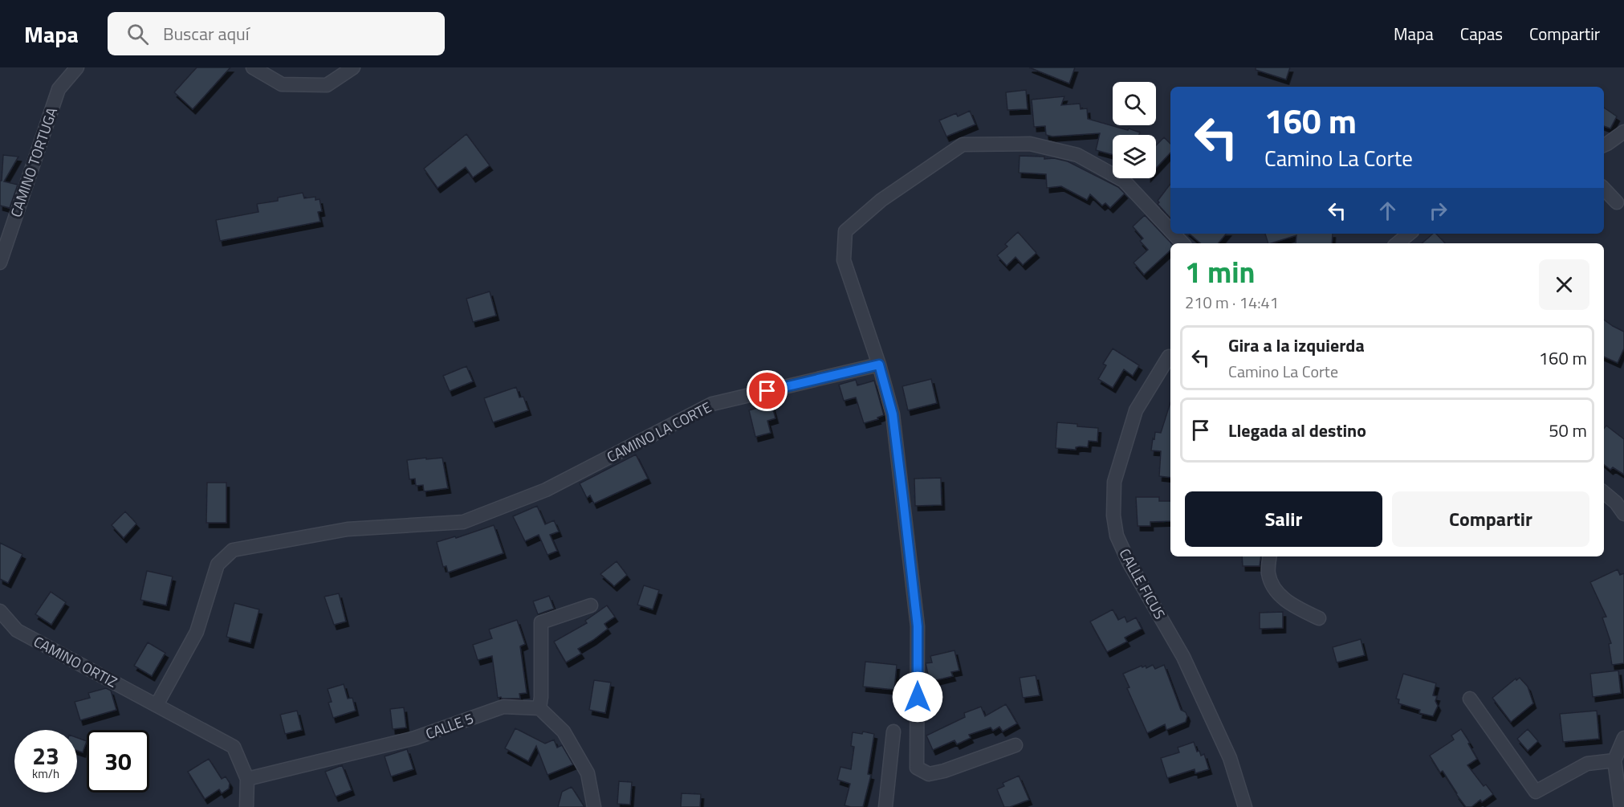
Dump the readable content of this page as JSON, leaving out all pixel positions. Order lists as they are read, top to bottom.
{
  "streets": {
    "street": [
      "CAMINO TORTUGA",
      "CAMINO LA CORTE",
      "CALLE FICUS",
      "CAMINO ORTIZ",
      "CALLE 5"
    ]
  },
  "crossings": [
    ["CAMINO LA CORTE", "CAMINO ORTIZ"]
  ],
  "page": {
    "header": "Mapa",
    "search": "Buscar aquí",
    "nav": ["Mapa", "Capas", "Compartir"],
    "turn": ["160 m", "Camino La Corte"],
    "heading": ["1 min", "210 m · 14:41"],
    "list": [
      {
        "name": "Gira a la izquierda",
        "note": "Camino La Corte",
        "value": "160 m"
      },
      {
        "name": "Llegada al destino",
        "value": "50 m"
      }
    ],
    "buttons": ["Salir", "Compartir"],
    "speed": "23 km/h",
    "limit": "30"
  }
}
